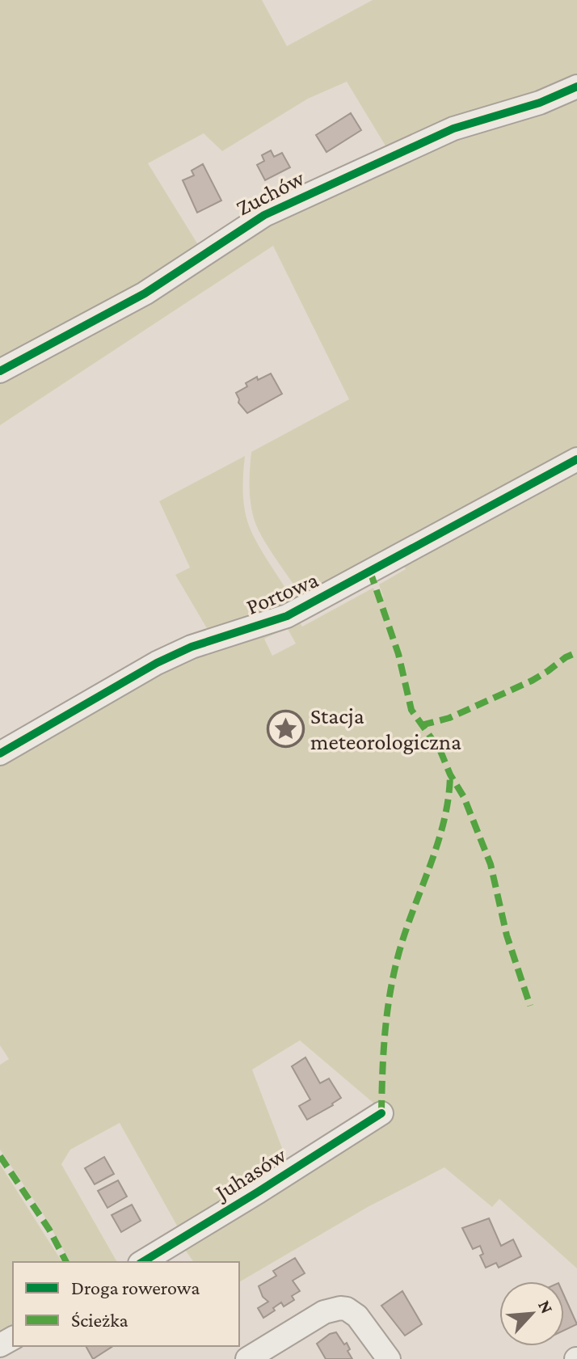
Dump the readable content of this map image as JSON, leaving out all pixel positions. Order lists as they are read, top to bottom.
{
  "streets": {
    "street": ["Zuchów", "Portowa", "Juhasów"]
  },
  "places": {
    "place": ["Stacja meteorologiczna"]
  },
  "legend": ["Droga rowerowa", "Ścieżka"],
  "north": "top right"
}
